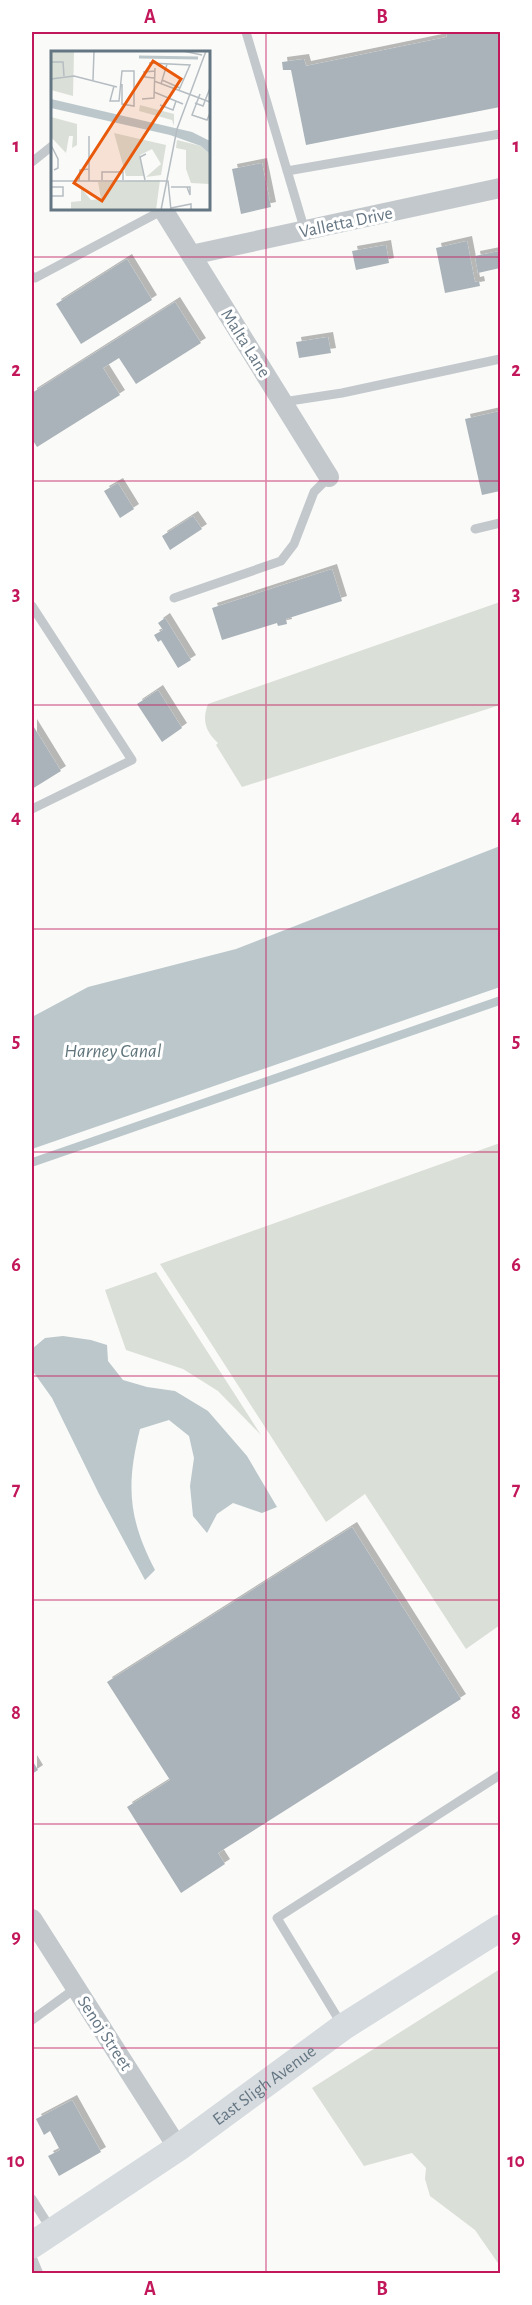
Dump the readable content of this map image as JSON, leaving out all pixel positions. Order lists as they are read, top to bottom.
{
  "streets": {
    "street": [
      "Valletta Drive",
      "Malta Lane",
      "Senoj Street",
      "East Sligh Avenue"
    ]
  },
  "crossings": [
    ["Valletta Drive", "Malta Lane"],
    ["Senoj Street", "East Sligh Avenue"]
  ],
  "water": ["Harney Canal"],
  "grid": {
    "columns": ["A", "B"],
    "rows": [
      "1",
      "2",
      "3",
      "4",
      "5",
      "6",
      "7",
      "8",
      "9",
      "10"
    ]
  }
}
